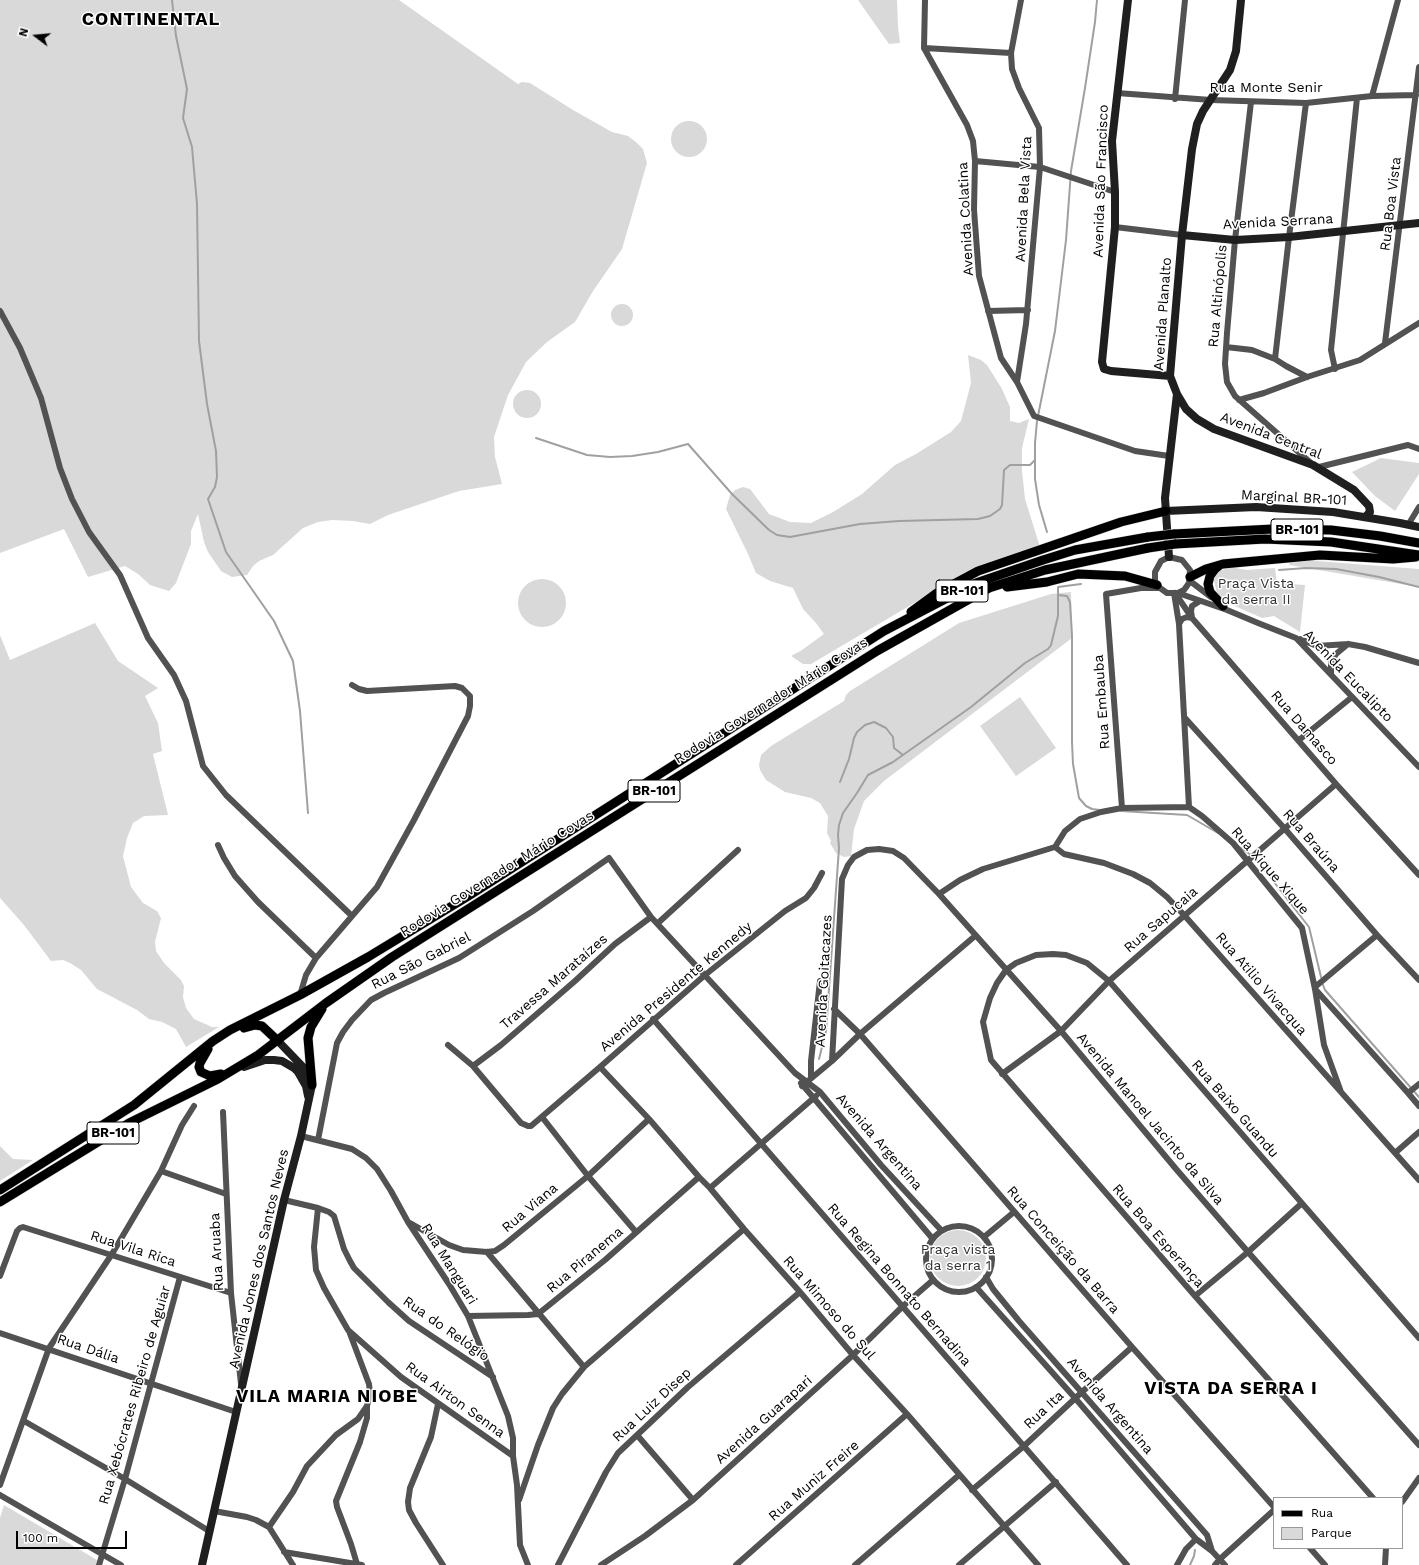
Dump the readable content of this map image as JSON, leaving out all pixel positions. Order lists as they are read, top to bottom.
{
  "streets": {
    "main road": ["BR-101", "Rodovia Governador Mário Covas"],
    "street": [
      "Rua Monte Senir",
      "Avenida São Francisco",
      "Avenida Bela Vista",
      "Rua Boa Vista",
      "Avenida Colatina",
      "Avenida Serrana",
      "Rua Altinópolis",
      "Avenida Planalto",
      "Avenida Central",
      "Marginal BR-101",
      "Avenida Eucalipto",
      "Rua Embauba",
      "Rua Damasco",
      "Rua Braúna",
      "Rua Xique Xique",
      "Rua Sapucaia",
      "Rua São Gabriel",
      "Avenida Goitacazes",
      "Travessa Marataízes",
      "Rua Atilio Vivacqua",
      "Avenida Presidente Kennedy",
      "Rua Baixo Guandu",
      "Avenida Manoel Jacinto da Silva",
      "Avenida Argentina",
      "Rua Viana",
      "Rua Boa Esperança",
      "Rua Vila Rica",
      "Rua Conceição da Barra",
      "Rua Aruaba",
      "Avenida Jones dos Santos Neves",
      "Rua Piranema",
      "Rua Manguari",
      "Rua Regina Bonnato Bernadina",
      "Rua Mimoso do Sul",
      "Rua do Relógio",
      "Rua Dália",
      "Rua Xebócrates Ribeiro de Aguiar",
      "Rua Airton Senna",
      "Rua Luiz Disep",
      "Rua Ita",
      "Avenida Guarapari",
      "Rua Muniz Freire"
    ]
  },
  "crossings": [
    ["Rua Monte Senir", "Avenida São Francisco"],
    ["Rua Monte Senir", "Rua Boa Vista"],
    ["Rua Monte Senir", "Rua Altinópolis"],
    ["Rua Monte Senir", "Avenida Planalto"],
    ["Avenida São Francisco", "Avenida Serrana"],
    ["Avenida São Francisco", "Avenida Planalto"],
    ["Avenida Bela Vista", "Avenida Colatina"],
    ["Rua Boa Vista", "Avenida Serrana"],
    ["Avenida Colatina", "Avenida Planalto"],
    ["Avenida Serrana", "Rua Altinópolis"],
    ["Avenida Serrana", "Avenida Planalto"],
    ["Rua Altinópolis", "Avenida Central"],
    ["Avenida Planalto", "Avenida Central"],
    ["Avenida Planalto", "Marginal BR-101"],
    ["Avenida Planalto", "Avenida Eucalipto"],
    ["Avenida Planalto", "Rua Embauba"],
    ["Avenida Planalto", "Rua Damasco"],
    ["Avenida Central", "Marginal BR-101"],
    ["Avenida Eucalipto", "Rua Embauba"],
    ["Avenida Eucalipto", "Rua Damasco"],
    ["Rodovia Governador Mário Covas", "Avenida Jones dos Santos Neves"],
    ["Rua Embauba", "Rua Damasco"],
    ["Rua Damasco", "Rua Sapucaia"],
    ["Rua Braúna", "Rua Sapucaia"],
    ["Rua Xique Xique", "Rua Sapucaia"],
    ["Rua Xique Xique", "Rua Atilio Vivacqua"],
    ["Rua Sapucaia", "Rua Atilio Vivacqua"],
    ["Rua Sapucaia", "Rua Baixo Guandu"],
    ["Rua Sapucaia", "Avenida Manoel Jacinto da Silva"],
    ["Rua Sapucaia", "Rua Boa Esperança"],
    ["Rua São Gabriel", "Avenida Argentina"],
    ["Rua São Gabriel", "Rua Manguari"],
    ["Avenida Goitacazes", "Avenida Manoel Jacinto da Silva"],
    ["Avenida Goitacazes", "Avenida Argentina"],
    ["Avenida Goitacazes", "Rua Conceição da Barra"],
    ["Travessa Marataízes", "Avenida Presidente Kennedy"],
    ["Travessa Marataízes", "Avenida Argentina"],
    ["Avenida Presidente Kennedy", "Avenida Argentina"],
    ["Avenida Presidente Kennedy", "Rua Regina Bonnato Bernadina"],
    ["Avenida Presidente Kennedy", "Rua Mimoso do Sul"],
    ["Rua Baixo Guandu", "Avenida Manoel Jacinto da Silva"],
    ["Rua Baixo Guandu", "Rua Boa Esperança"],
    ["Avenida Manoel Jacinto da Silva", "Rua Boa Esperança"],
    ["Avenida Argentina", "Rua Ita"],
    ["Avenida Argentina", "Avenida Guarapari"],
    ["Rua Viana", "Rua Manguari"],
    ["Rua Viana", "Rua Mimoso do Sul"],
    ["Rua Vila Rica", "Rua Aruaba"],
    ["Rua Vila Rica", "Rua Xebócrates Ribeiro de Aguiar"],
    ["Rua Conceição da Barra", "Rua Ita"],
    ["Rua Aruaba", "Avenida Jones dos Santos Neves"],
    ["Avenida Jones dos Santos Neves", "Rua Manguari"],
    ["Avenida Jones dos Santos Neves", "Rua do Relógio"],
    ["Avenida Jones dos Santos Neves", "Rua Dália"],
    ["Rua Piranema", "Rua Mimoso do Sul"],
    ["Rua Manguari", "Rua do Relógio"],
    ["Rua Manguari", "Rua Airton Senna"],
    ["Rua Regina Bonnato Bernadina", "Rua Ita"],
    ["Rua Regina Bonnato Bernadina", "Avenida Guarapari"],
    ["Rua Mimoso do Sul", "Rua Luiz Disep"],
    ["Rua Mimoso do Sul", "Rua Ita"],
    ["Rua Mimoso do Sul", "Avenida Guarapari"],
    ["Rua Mimoso do Sul", "Rua Muniz Freire"],
    ["Rua do Relógio", "Rua Airton Senna"],
    ["Rua Dália", "Rua Xebócrates Ribeiro de Aguiar"]
  ],
  "districts": ["CONTINENTAL", "VISTA DA SERRA I", "VILA MARIA NIOBE"],
  "parks": ["Praça Vista da serra II", "Praça vista da serra 1"],
  "legend": ["Rua", "Parque"],
  "scale_bar": "100 m",
  "north": "left"
}
